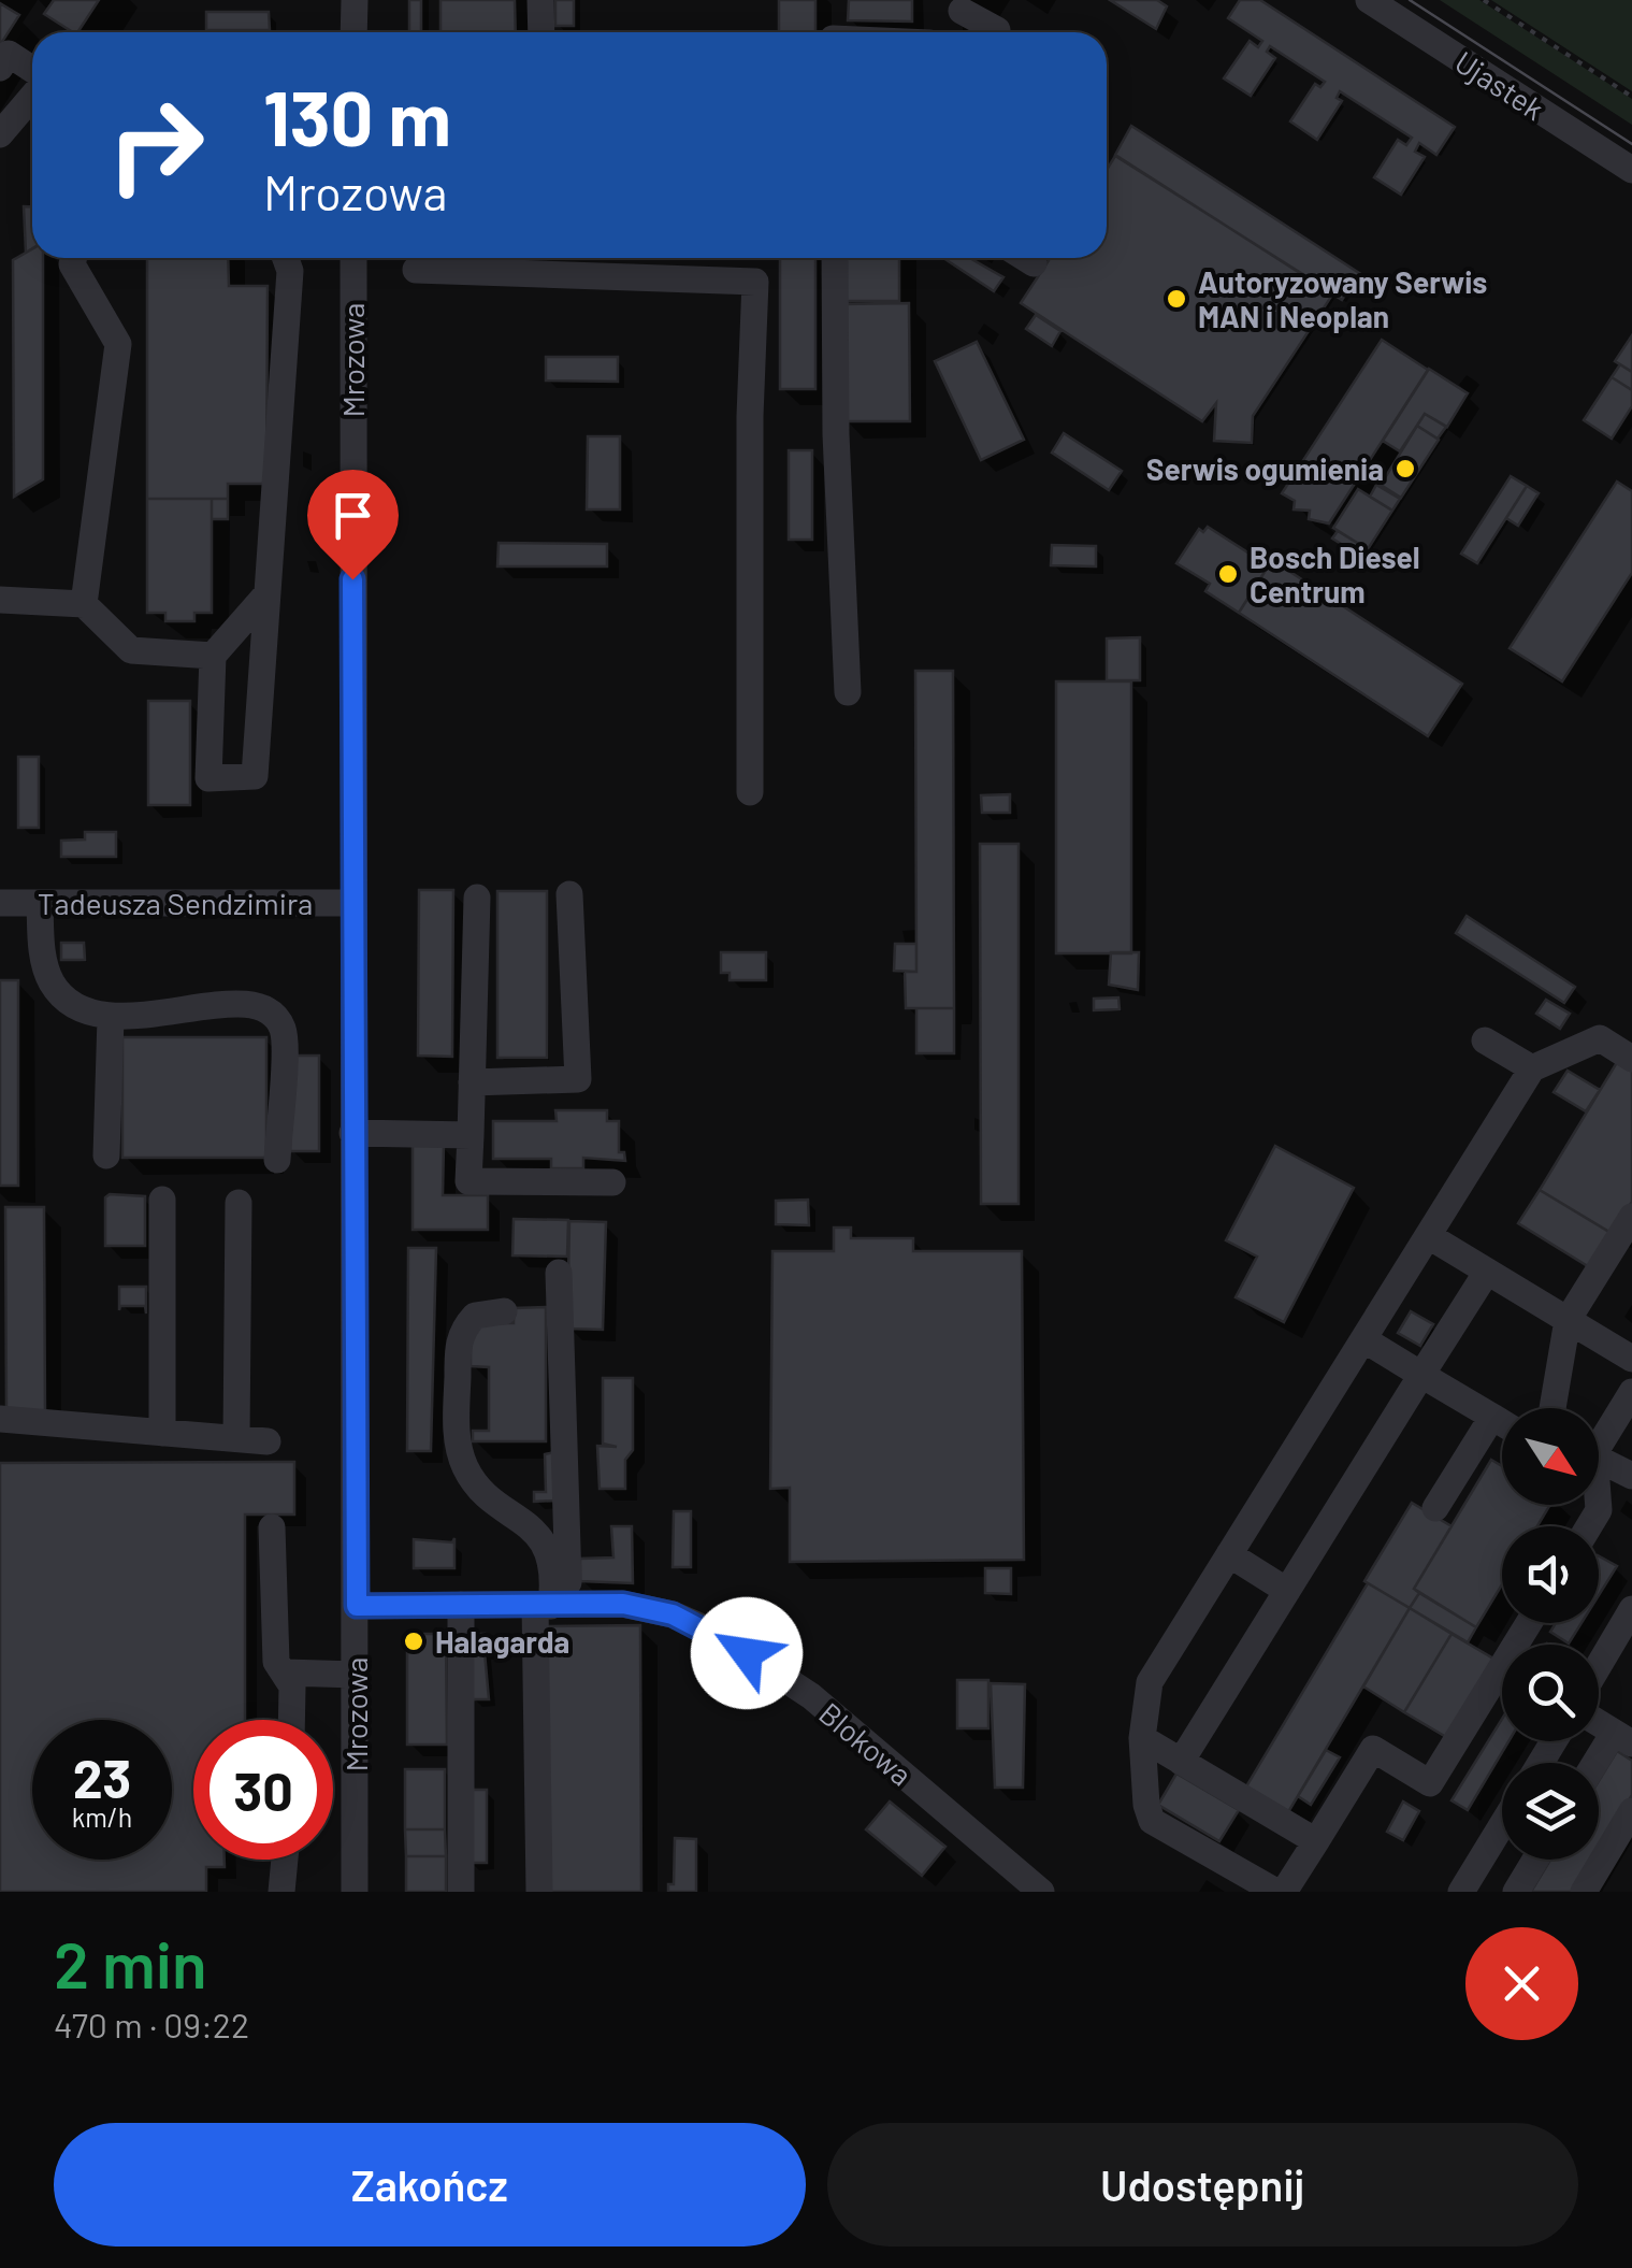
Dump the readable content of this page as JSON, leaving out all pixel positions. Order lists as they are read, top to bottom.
{
  "streets": {
    "street": [
      "Ujastek",
      "Mrozowa",
      "Tadeusza Sendzimira",
      "Blokowa"
    ]
  },
  "crossings": [
    ["Mrozowa", "Tadeusza Sendzimira"],
    ["Mrozowa", "Blokowa"]
  ],
  "places": [
    "Autoryzowany Serwis MAN i Neoplan",
    "Serwis ogumienia",
    "Bosch Diesel Centrum",
    "Halagarda"
  ],
  "north": "bottom right",
  "page": {
    "turn": ["130 m", "Mrozowa"],
    "speed": "23 km/h",
    "limit": "30",
    "heading": ["2 min", "470 m · 09:22"],
    "buttons": ["Zakończ", "Udostępnij"]
  }
}
